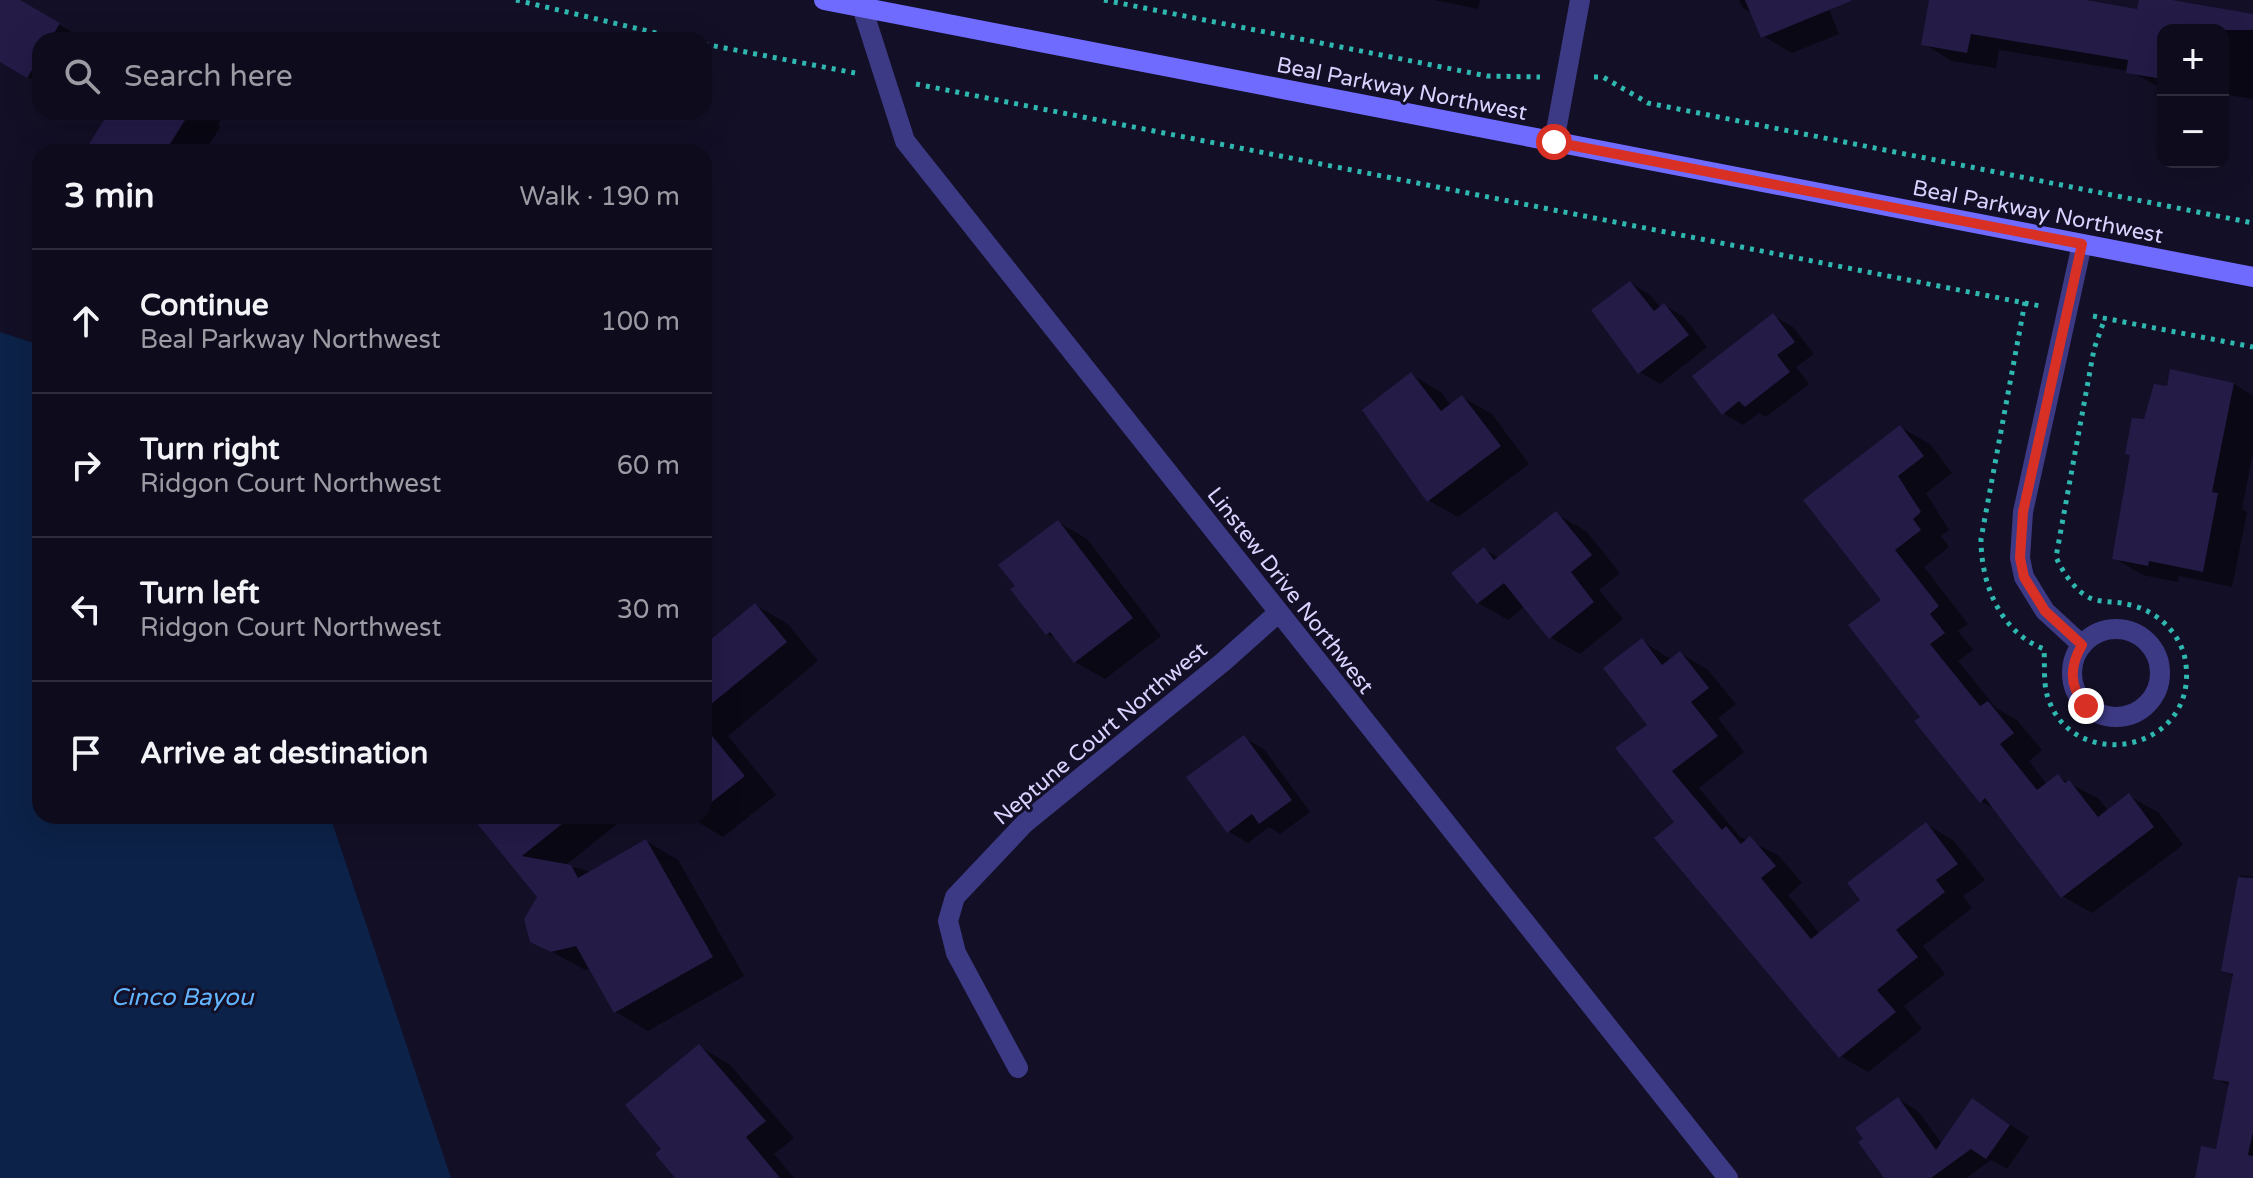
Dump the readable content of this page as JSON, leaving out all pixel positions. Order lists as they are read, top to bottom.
{
  "streets": {
    "main road": ["Beal Parkway Northwest"],
    "street": ["Linstew Drive Northwest", "Neptune Court Northwest"]
  },
  "crossings": [
    ["Beal Parkway Northwest", "Linstew Drive Northwest"],
    ["Linstew Drive Northwest", "Neptune Court Northwest"]
  ],
  "water": ["Cinco Bayou"],
  "page": {
    "map_buttons": ["+", "−"],
    "search": "Search here",
    "heading": ["3 min", "Walk · 190 m"],
    "list": [
      ["Continue", "Beal Parkway Northwest", "100 m"],
      ["Turn right", "Ridgon Court Northwest", "60 m"],
      ["Turn left", "Ridgon Court Northwest", "30 m"],
      "Arrive at destination"
    ]
  }
}
